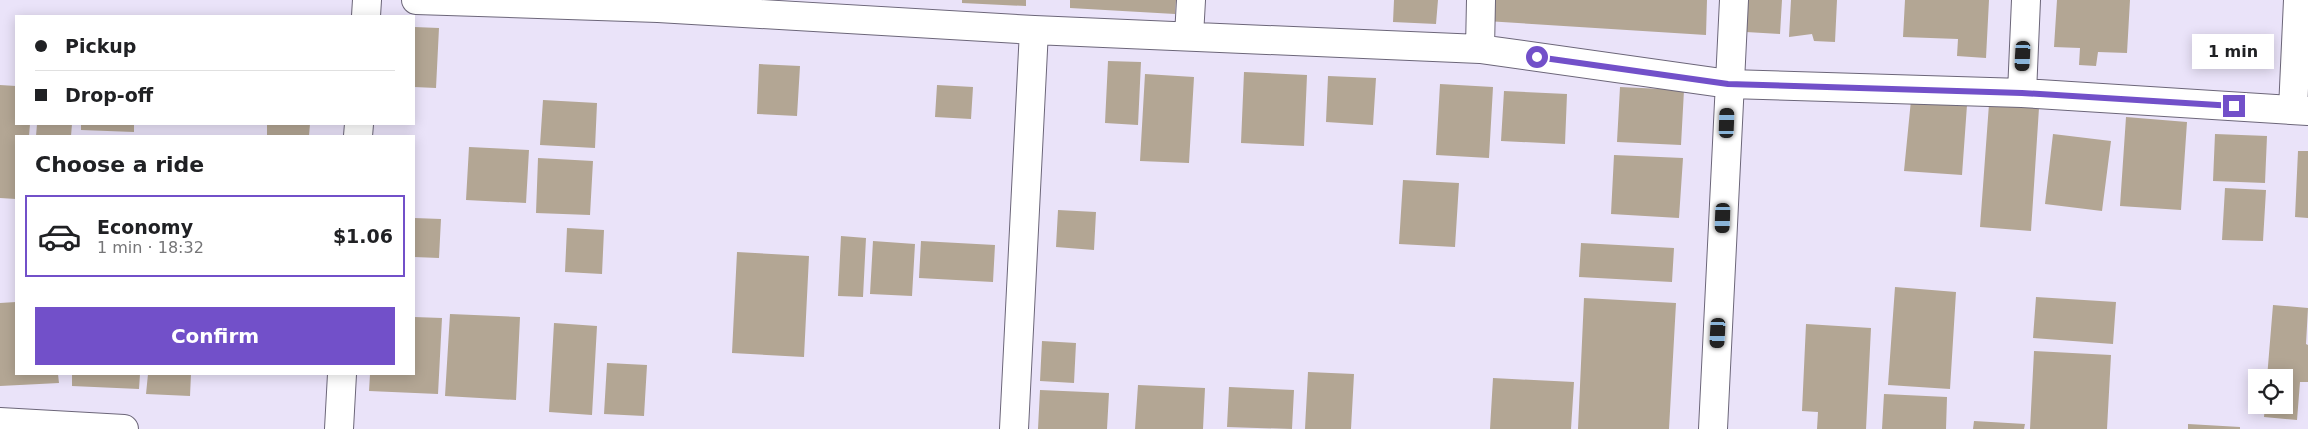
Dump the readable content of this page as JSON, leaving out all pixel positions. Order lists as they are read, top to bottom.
{
  "page": {
    "banner": ["Pickup", "Drop-off"],
    "bubble": "1 min",
    "heading": "Choose a ride",
    "list": [
      {
        "name": "Economy",
        "note": "1 min · 18:32",
        "value": "$1.06"
      }
    ],
    "buttons": "Confirm"
  }
}
